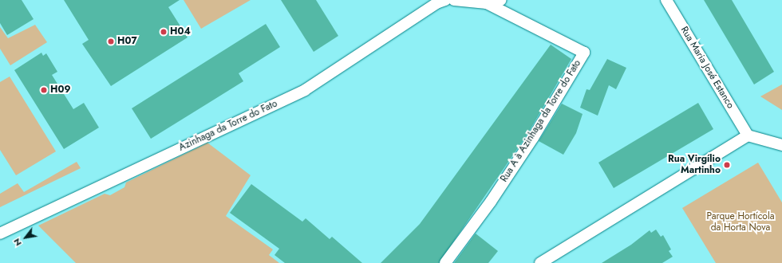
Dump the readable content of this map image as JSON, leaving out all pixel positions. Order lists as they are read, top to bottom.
{
  "streets": {
    "street": ["Rua Maria José Estanco", "Rua A à Azinhaga da Torre do Fato", "Azinhaga da Torre do Fato"]
  },
  "parks": ["Parque Hortícola da Horta Nova"],
  "places": [
    "H04",
    "H07",
    "H09",
    "Rua Virgílio Martinho"
  ],
  "north": "bottom left"
}
